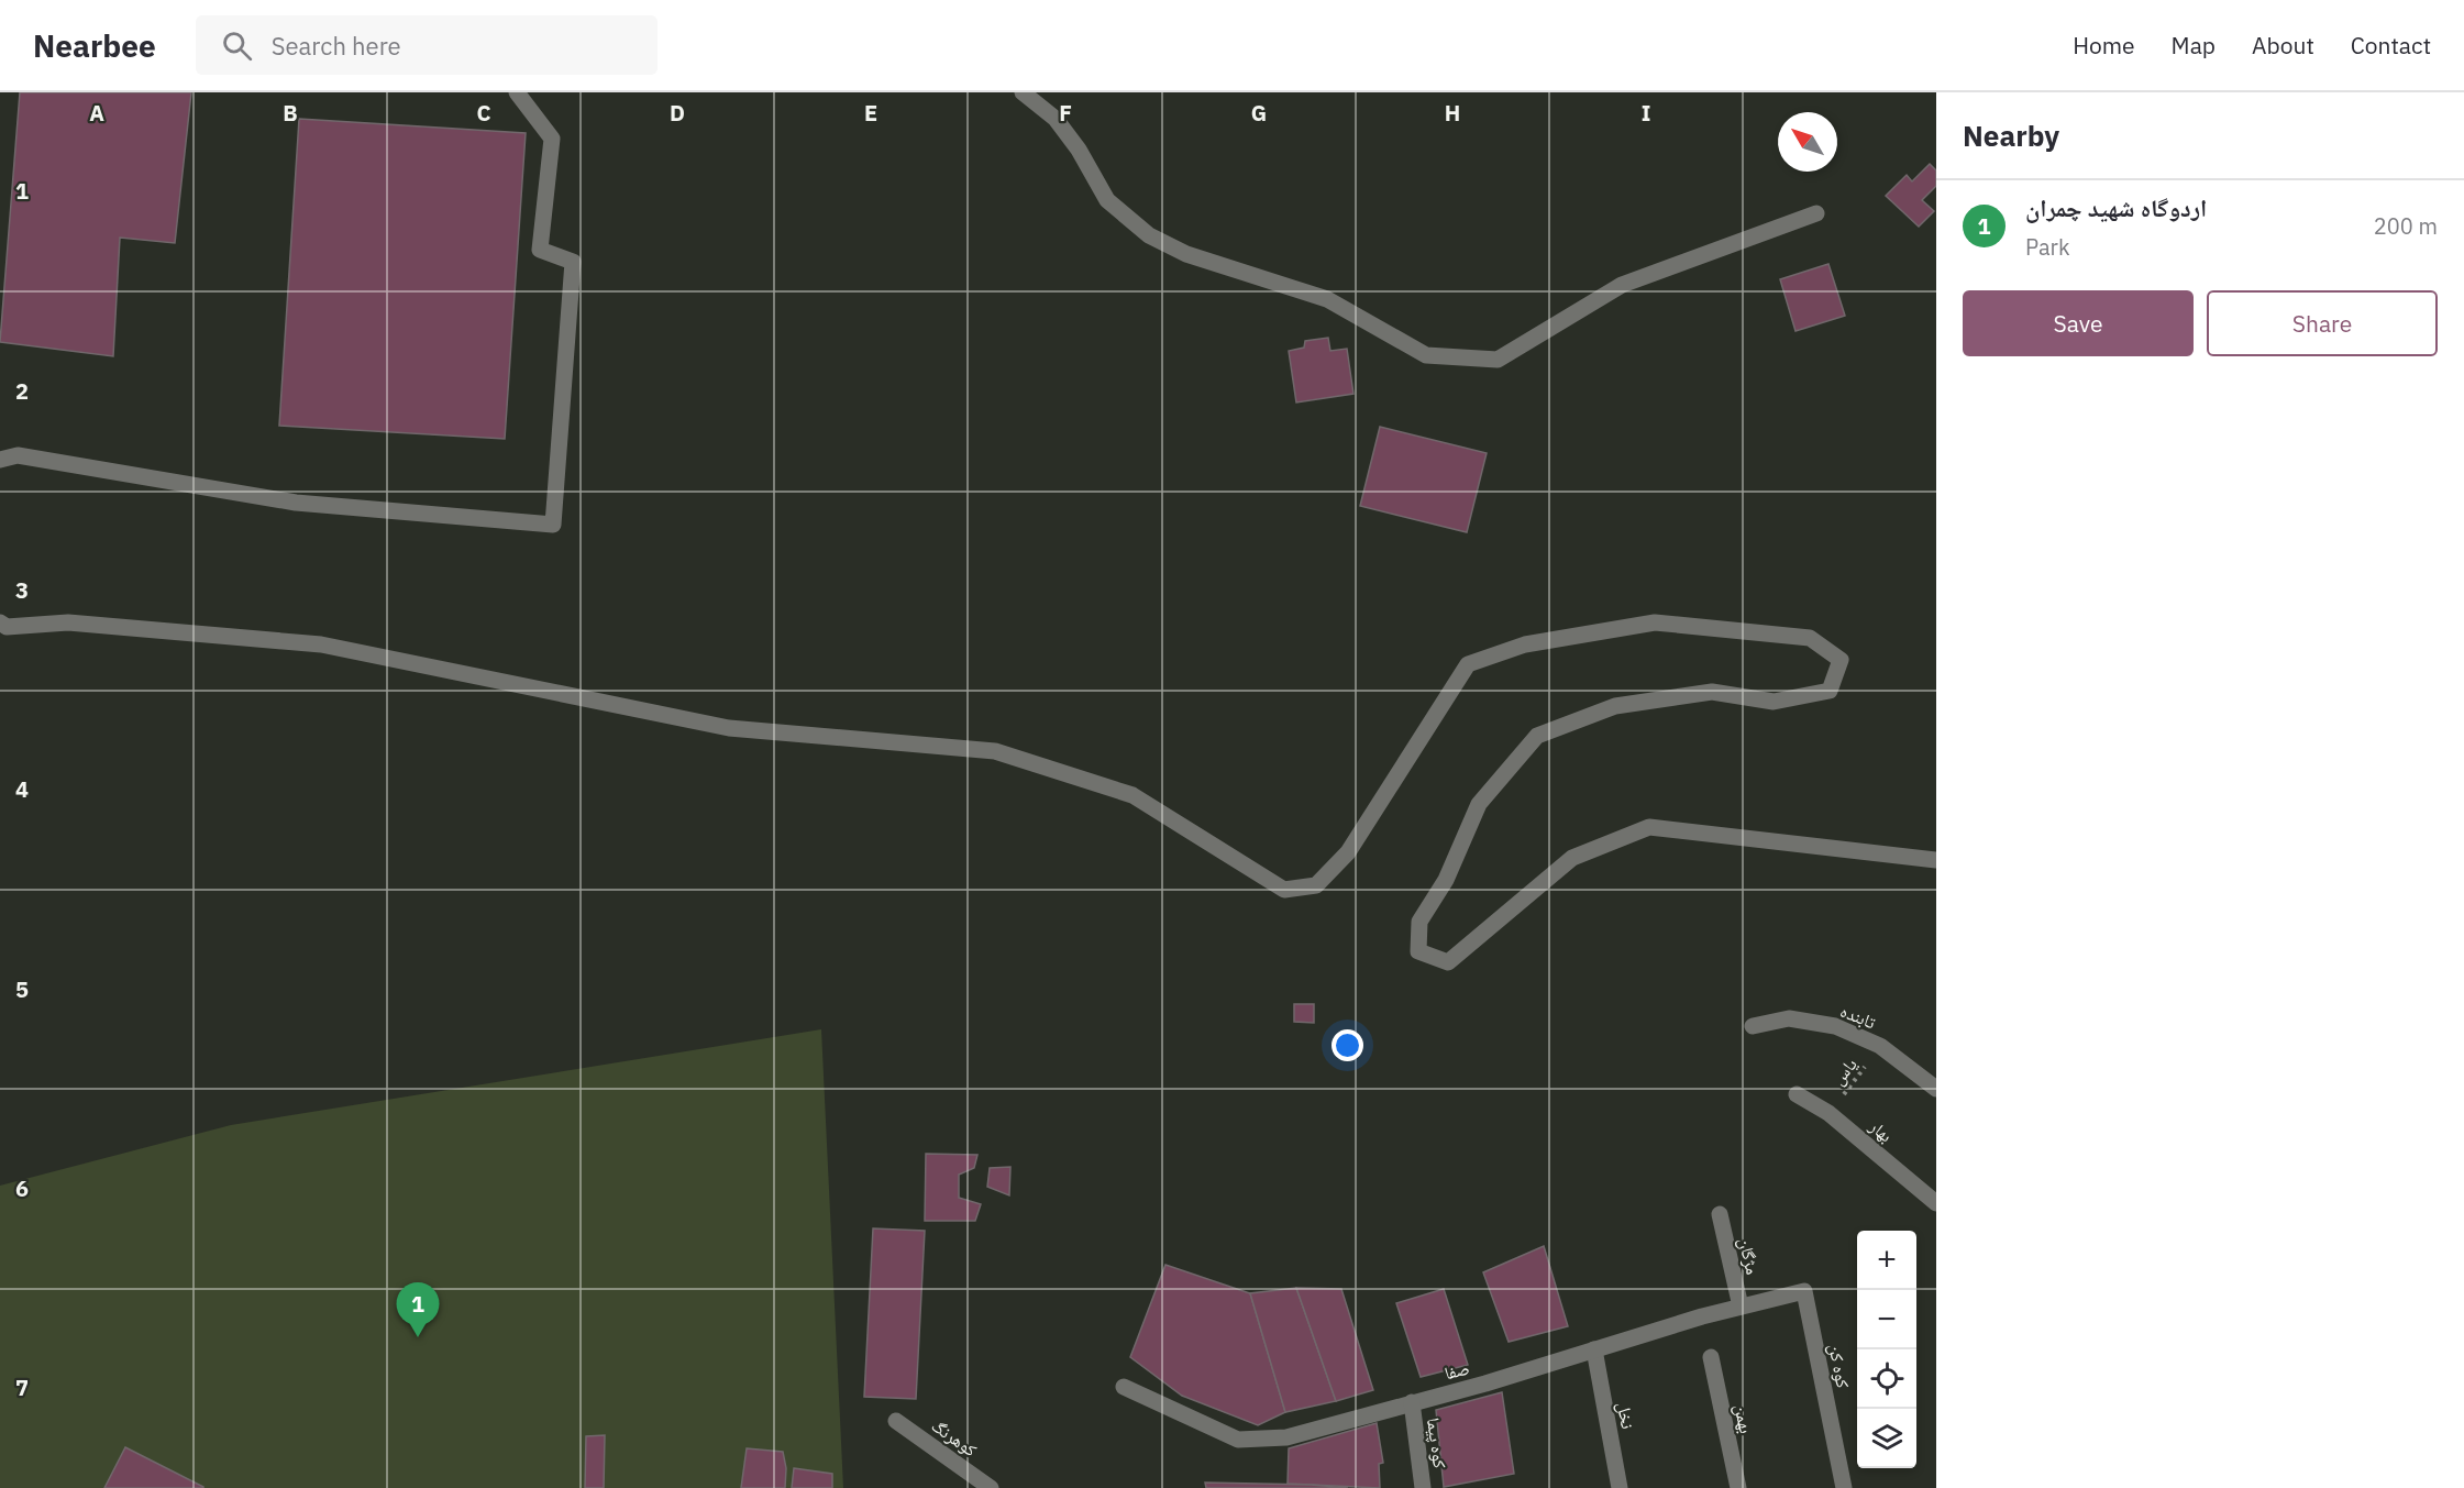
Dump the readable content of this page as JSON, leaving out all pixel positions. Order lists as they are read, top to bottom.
{
  "streets": {
    "street": [
      "تابنده",
      "بهار",
      "مژگان",
      "کوه کن",
      "صفا",
      "نخل",
      "بهمن",
      "کوهرنگ",
      "کوه پیما"
    ],
    "path": ["یاس"]
  },
  "crossings": [
    ["تابنده", "یاس"],
    ["یاس", "بهار"],
    ["مژگان", "صفا"],
    ["کوه کن", "صفا"],
    ["صفا", "نخل"],
    ["صفا", "کوه پیما"]
  ],
  "north": "top left",
  "page": {
    "header": "Nearbee",
    "search": "Search here",
    "nav": [
      "Home",
      "Map",
      "About",
      "Contact"
    ],
    "heading": "Nearby",
    "list": [
      {
        "mark": "1",
        "name": "اردوگاه شهید چمران",
        "note": "Park",
        "value": "200 m"
      }
    ],
    "buttons": ["Save", "Share"],
    "map_buttons": ["+", "−"],
    "pins": "1"
  },
  "grid": {
    "columns": [
      "A",
      "B",
      "C",
      "D",
      "E",
      "F",
      "G",
      "H",
      "I"
    ],
    "rows": [
      "1",
      "2",
      "3",
      "4",
      "5",
      "6",
      "7"
    ]
  }
}
